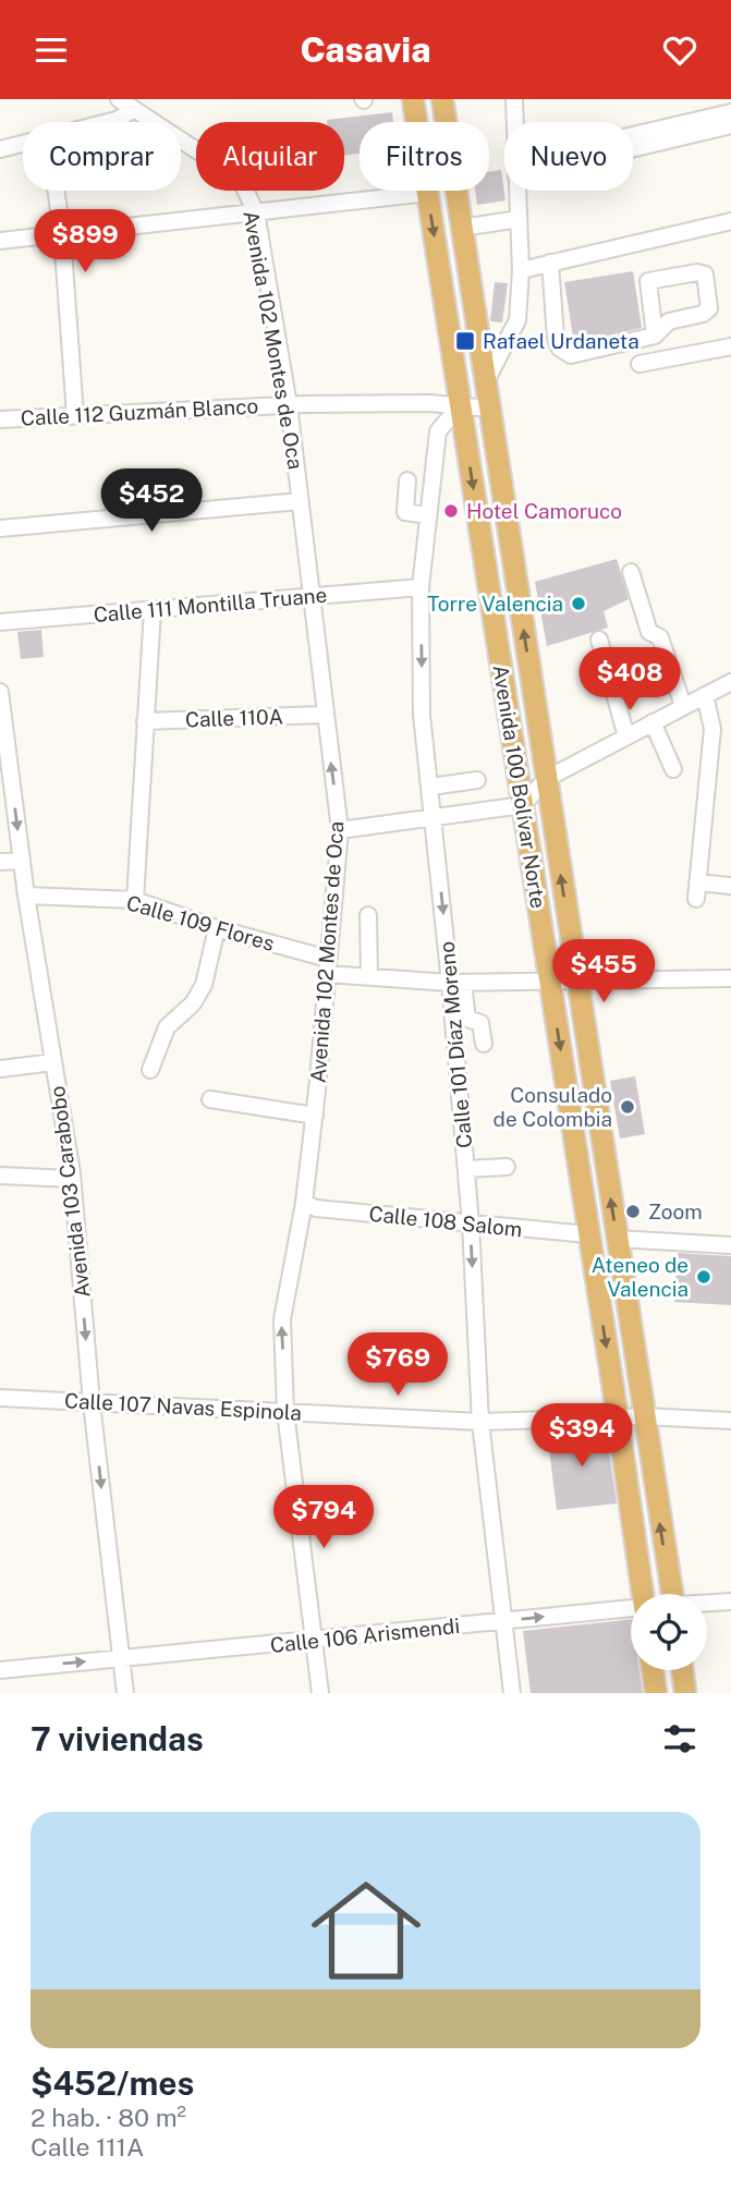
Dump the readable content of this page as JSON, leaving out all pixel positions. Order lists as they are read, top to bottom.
{
  "streets": {
    "main road": ["Avenida 100 Bolívar Norte"],
    "street": [
      "Avenida 102 Montes de Oca",
      "Calle 112 Guzmán Blanco",
      "Calle 111 Montilla Truane",
      "Calle 110A",
      "Calle 109 Flores",
      "Calle 101 Díaz Moreno",
      "Avenida 103 Carabobo",
      "Calle 108 Salom",
      "Calle 107 Navas Espinola",
      "Calle 106 Arismendi"
    ]
  },
  "crossings": [
    ["Avenida 102 Montes de Oca", "Calle 112 Guzmán Blanco"],
    ["Avenida 102 Montes de Oca", "Calle 111 Montilla Truane"],
    ["Avenida 102 Montes de Oca", "Calle 110A"],
    ["Avenida 102 Montes de Oca", "Calle 109 Flores"],
    ["Avenida 102 Montes de Oca", "Calle 108 Salom"],
    ["Avenida 102 Montes de Oca", "Calle 107 Navas Espinola"],
    ["Avenida 102 Montes de Oca", "Calle 106 Arismendi"],
    ["Calle 112 Guzmán Blanco", "Avenida 100 Bolívar Norte"],
    ["Calle 112 Guzmán Blanco", "Calle 101 Díaz Moreno"],
    ["Calle 111 Montilla Truane", "Calle 101 Díaz Moreno"],
    ["Avenida 100 Bolívar Norte", "Calle 109 Flores"],
    ["Avenida 100 Bolívar Norte", "Calle 101 Díaz Moreno"],
    ["Avenida 100 Bolívar Norte", "Calle 108 Salom"],
    ["Avenida 100 Bolívar Norte", "Calle 107 Navas Espinola"],
    ["Calle 109 Flores", "Calle 101 Díaz Moreno"],
    ["Calle 109 Flores", "Avenida 103 Carabobo"],
    ["Calle 101 Díaz Moreno", "Calle 108 Salom"],
    ["Calle 101 Díaz Moreno", "Calle 107 Navas Espinola"],
    ["Calle 101 Díaz Moreno", "Calle 106 Arismendi"],
    ["Avenida 103 Carabobo", "Calle 107 Navas Espinola"],
    ["Avenida 103 Carabobo", "Calle 106 Arismendi"]
  ],
  "one_way": ["Calle 101 Díaz Moreno", "Avenida 103 Carabobo", "Calle 106 Arismendi"],
  "places": {
    "transit": ["Rafael Urdaneta"],
    "other": [
      "Hotel Camoruco",
      "Torre Valencia",
      "Consulado de Colombia",
      "Zoom",
      "Ateneo de Valencia"
    ]
  },
  "page": {
    "header": "Casavia",
    "chip": [
      "Comprar",
      "Alquilar",
      "Filtros",
      "Nuevo"
    ],
    "price": [
      "$899",
      "$452",
      "$408",
      "$455",
      "$769",
      "$394",
      "$794"
    ],
    "heading": "7 viviendas",
    "list": [
      {
        "name": "$452/mes",
        "note": "2 hab. · 80 m² · Calle 111A"
      }
    ]
  }
}
